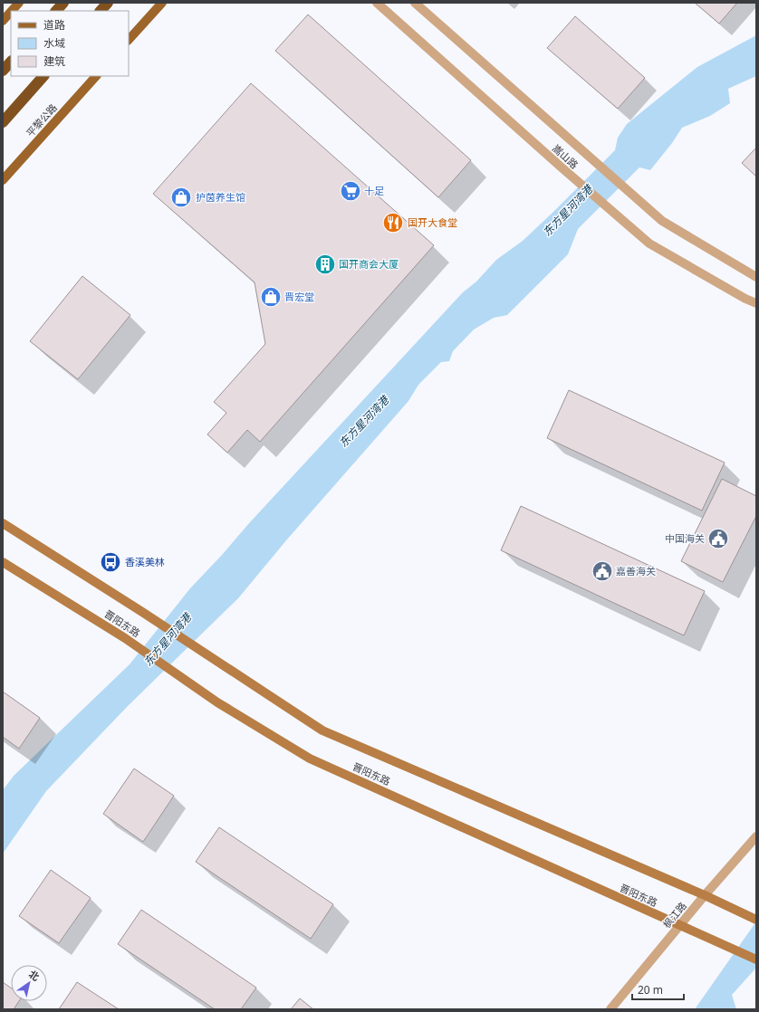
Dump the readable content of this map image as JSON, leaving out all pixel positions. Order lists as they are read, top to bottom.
{
  "streets": {
    "main road": ["平黎公路", "晋阳东路"],
    "street": ["嵩山路", "枫江路"]
  },
  "crossings": [
    ["晋阳东路", "枫江路"]
  ],
  "water": ["东方星河湾港"],
  "places": {
    "supermarket": ["十足"],
    "shop": ["护茵养生馆", "晋宏堂"],
    "restaurant": ["国开大食堂"],
    "building": ["国开商会大厦"],
    "public building": ["中国海关", "嘉善海关"],
    "bus stop": ["香溪美林"]
  },
  "legend": ["道路", "水域", "建筑"],
  "scale_bar": "20 m",
  "north": "top right"
}
